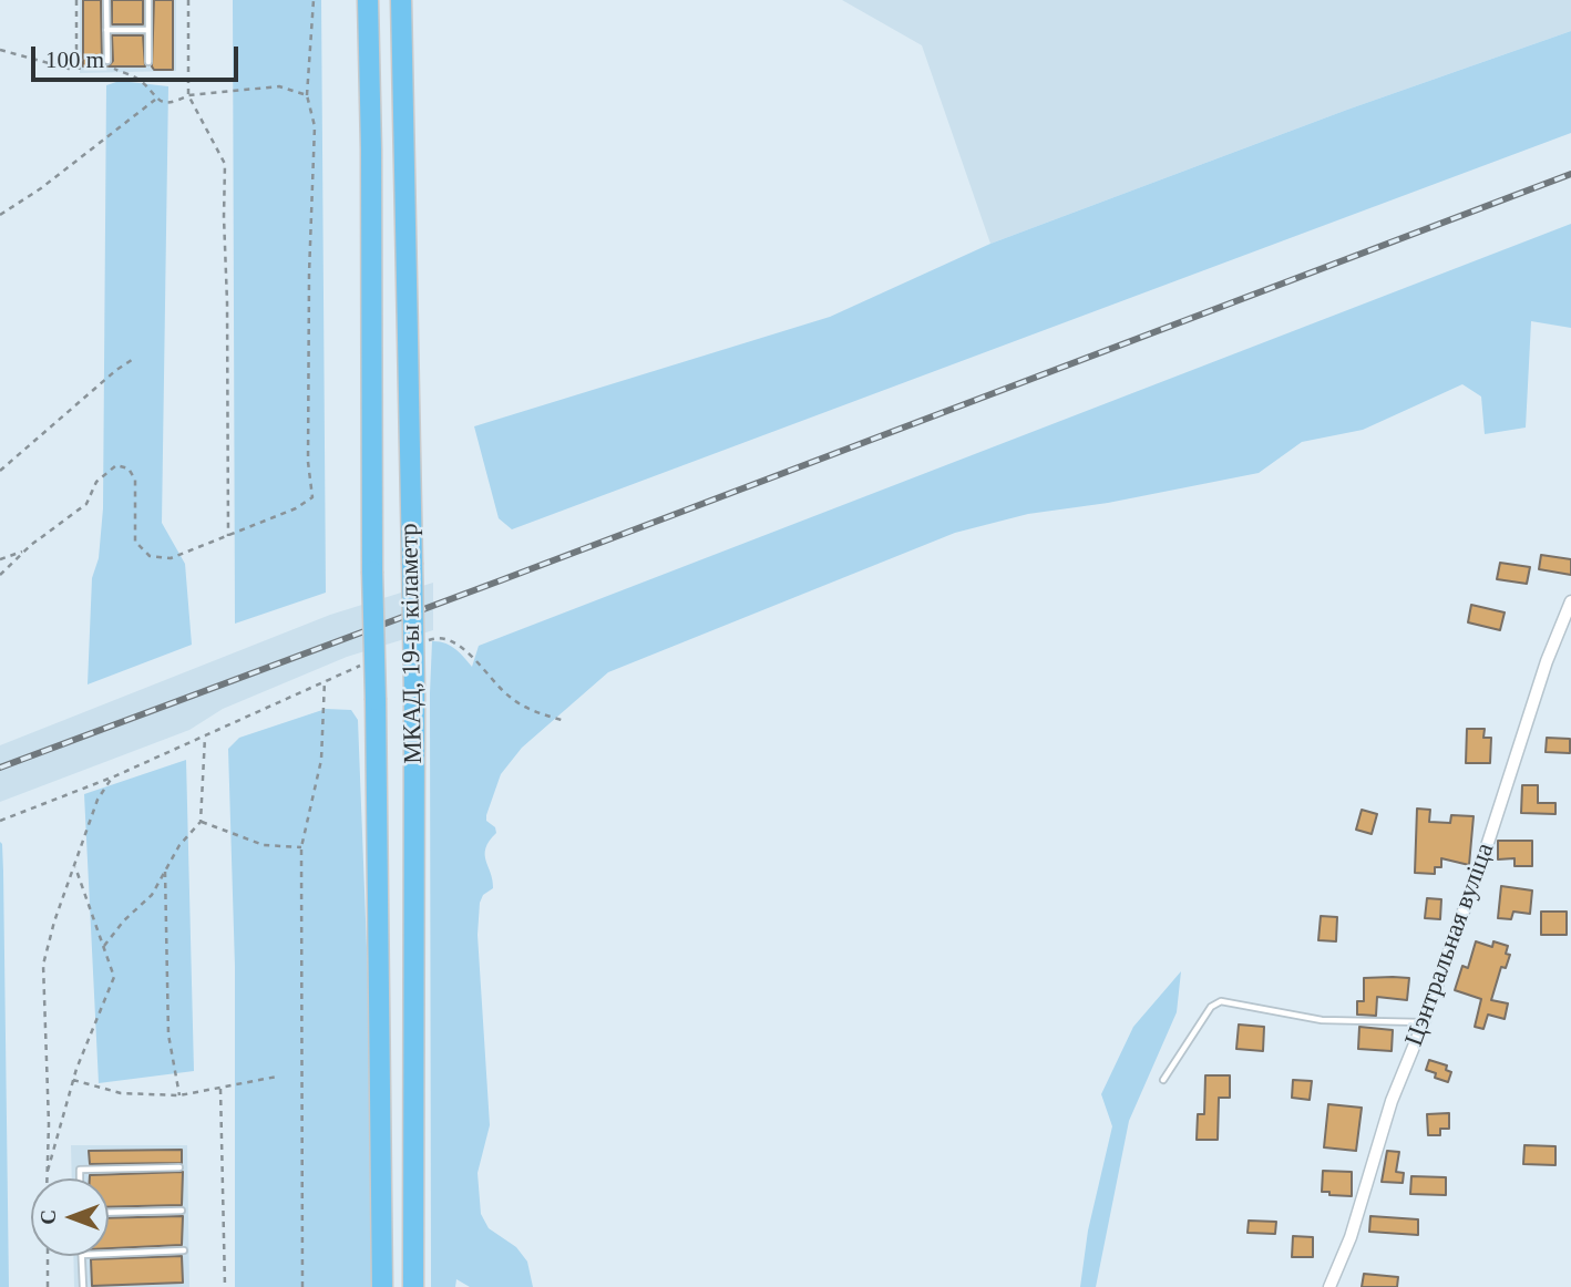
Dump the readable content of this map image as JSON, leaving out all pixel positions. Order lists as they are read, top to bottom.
{
  "streets": {
    "highway": ["МКАД, 19-ы кіламетр"],
    "street": ["Цэнтральная вуліца"]
  },
  "scale_bar": "100 m",
  "north": "left"
}
